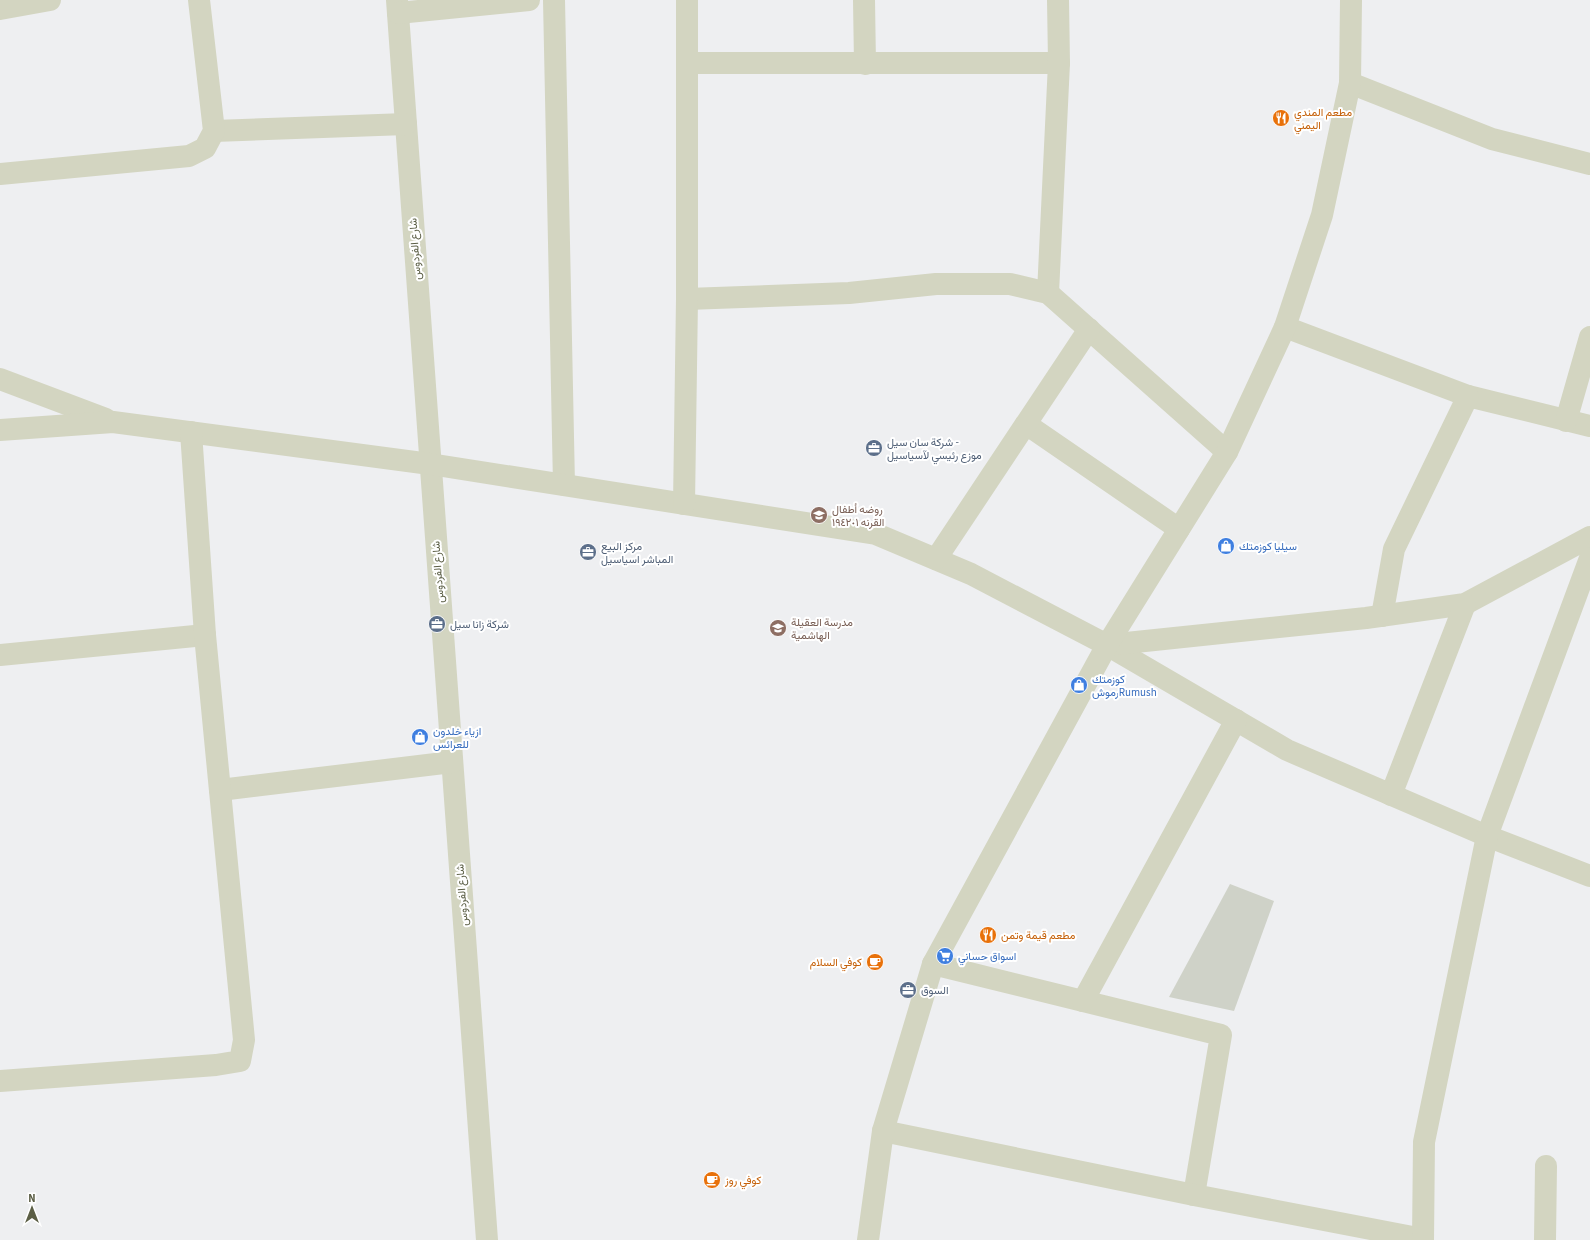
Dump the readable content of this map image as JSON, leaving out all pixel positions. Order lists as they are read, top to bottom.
{
  "streets": {
    "street": ["شارع الفردوس"]
  },
  "places": {
    "restaurant": ["مطعم المندي اليمني", "مطعم قيمة وتمن"],
    "office": [
      "شركة سان سيل - موزع رئيسي لآسياسيل",
      "مركز البيع المباشر اسياسيل",
      "شركة زانا سيل",
      "السوق"
    ],
    "school or university": ["روضه أطفال القرنه ١٩٤٢٠١", "مدرسة العقيلة الهاشمية"],
    "shop": ["سيليا كوزمتك", "كوزمتك رموشRumush", "ازياء خلدون للعرائس"],
    "supermarket": ["اسواق حساني"],
    "cafe": ["كوفي السلام", "كوفي روز"]
  },
  "north": "top"
}
